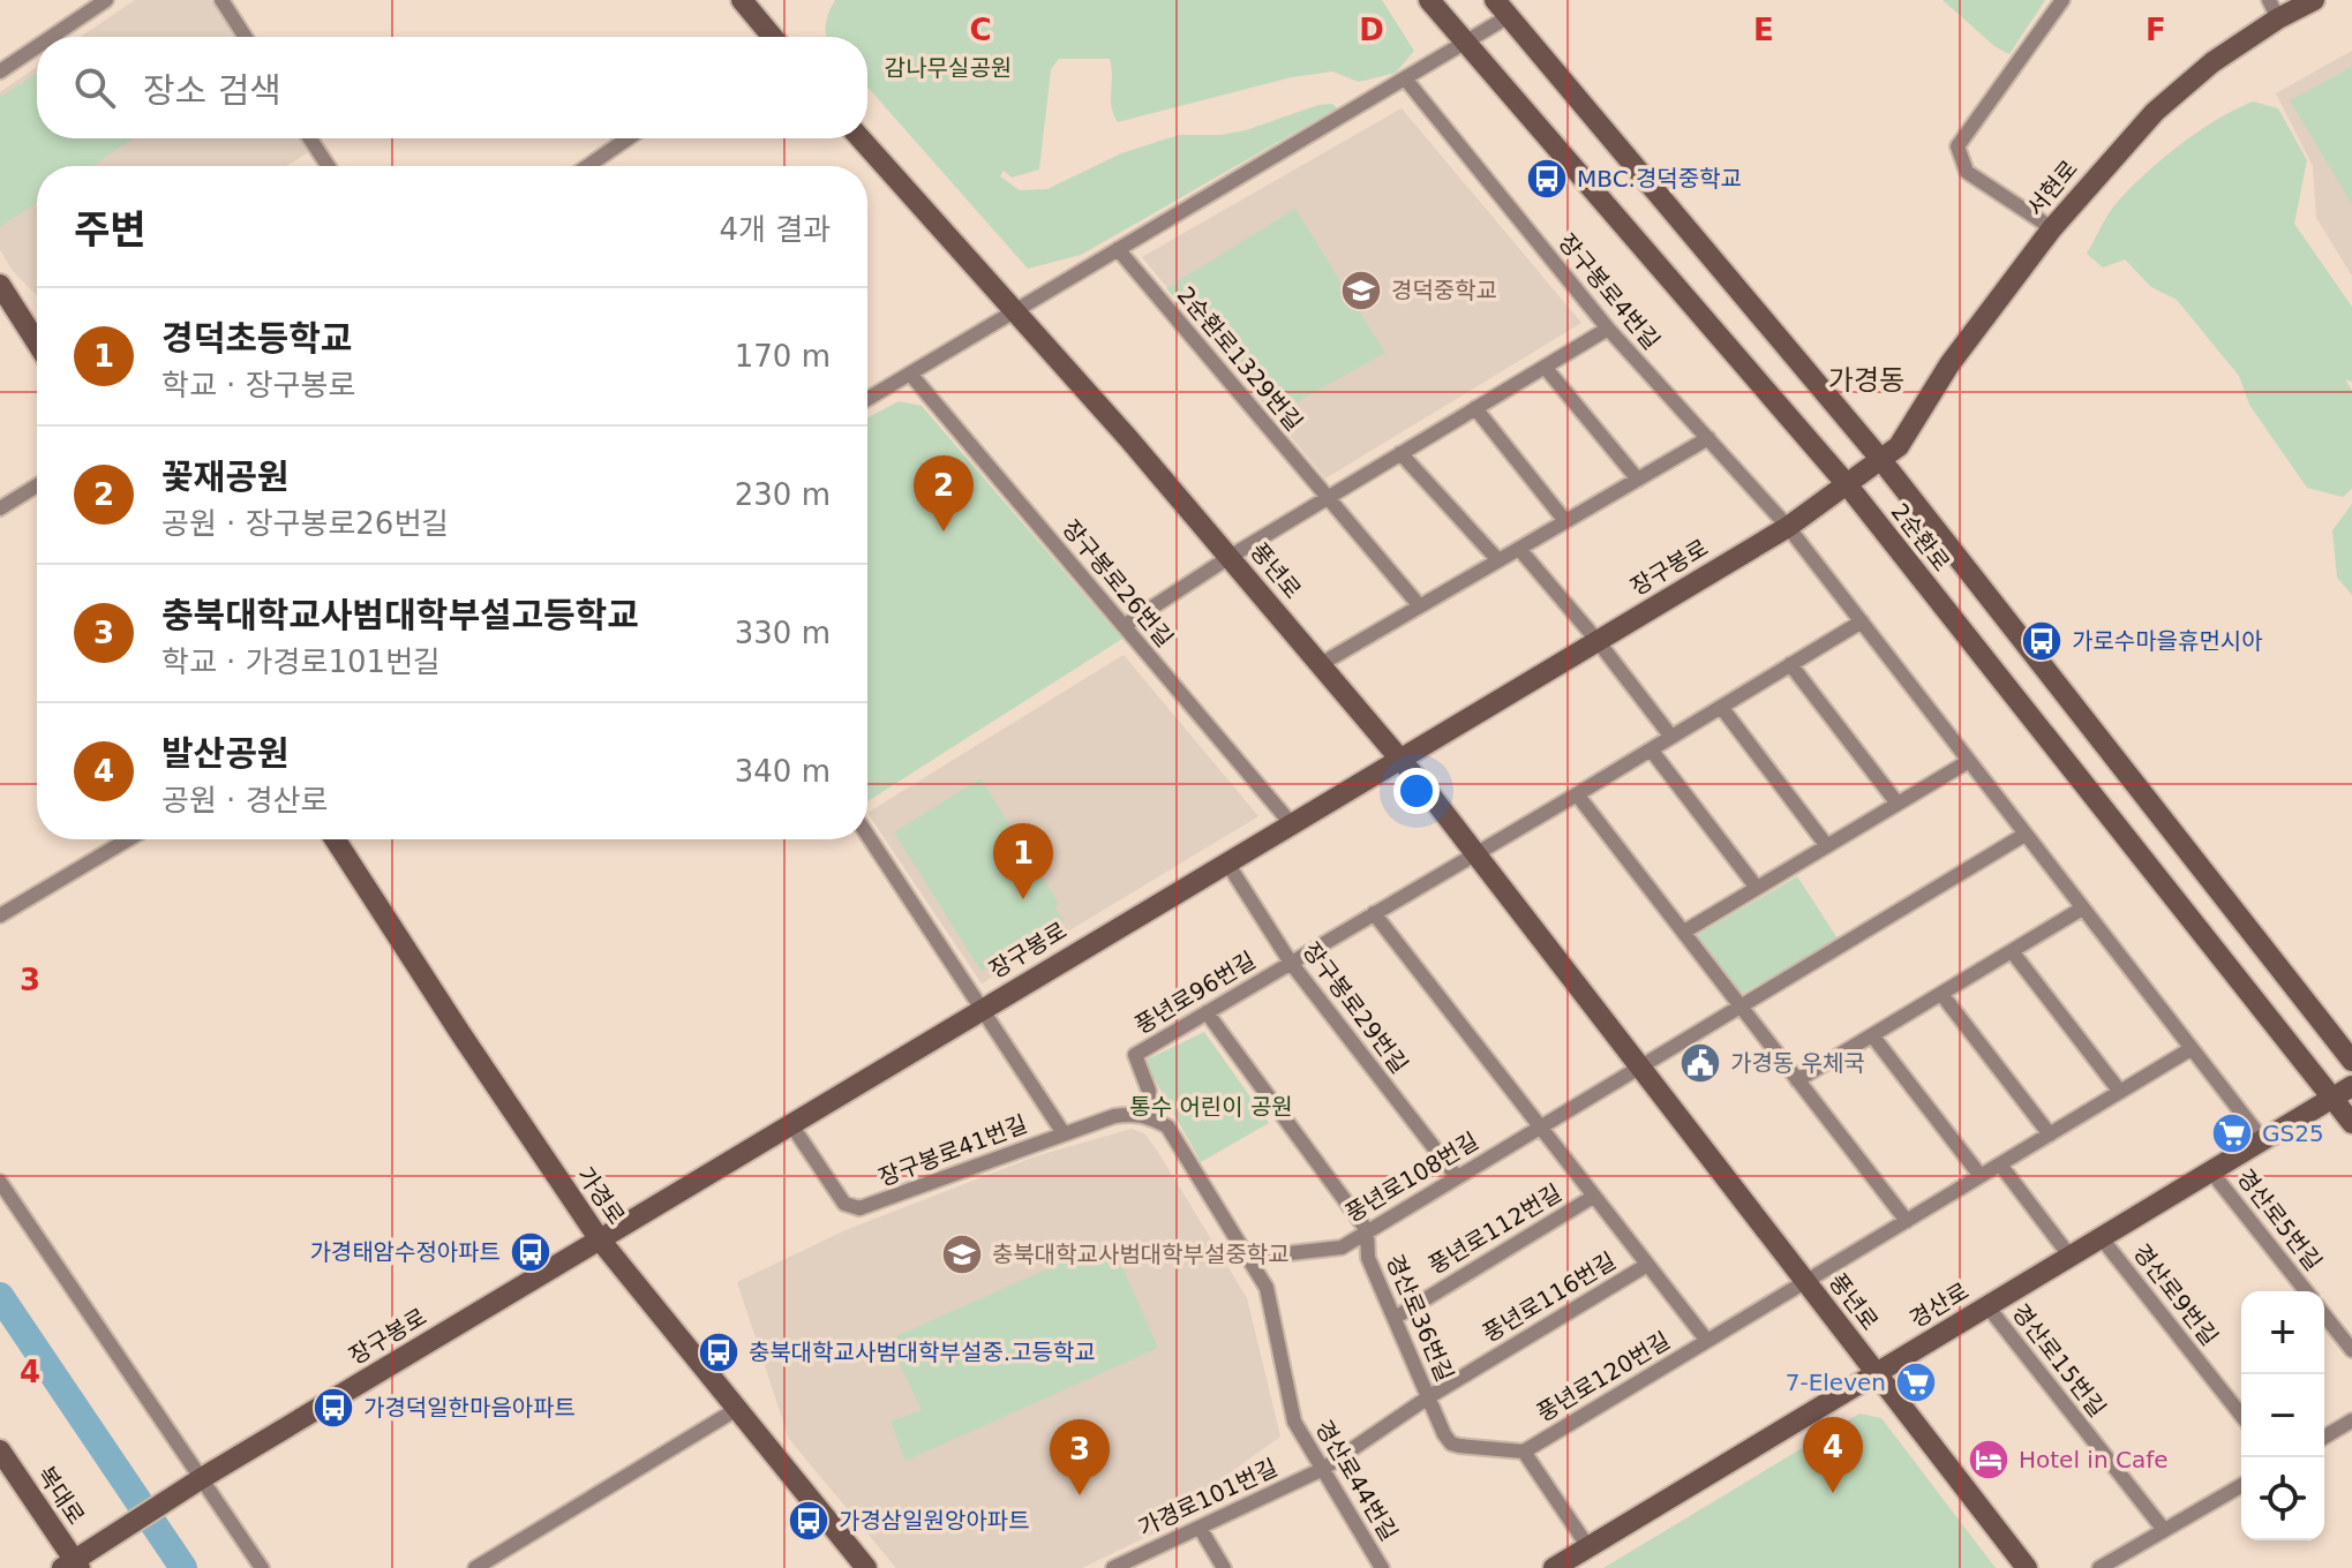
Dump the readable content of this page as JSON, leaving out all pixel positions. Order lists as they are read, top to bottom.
{
  "streets": {
    "street": [
      "서현로",
      "장구봉로4번길",
      "2순환로1329번길",
      "2순환로",
      "장구봉로",
      "풍년로",
      "장구봉로26번길",
      "풍년로96번길",
      "장구봉로29번길",
      "장구봉로41번길",
      "풍년로108번길",
      "가경로",
      "경산로5번길",
      "풍년로112번길",
      "경산로9번길",
      "풍년로116번길",
      "경산로",
      "경산로36번길",
      "경산로15번길",
      "풍년로120번길",
      "경산로44번길",
      "복대로",
      "가경로101번길"
    ]
  },
  "crossings": [
    ["서현로", "2순환로"],
    ["서현로", "장구봉로"],
    ["장구봉로4번길", "장구봉로"],
    ["장구봉로4번길", "풍년로96번길"],
    ["장구봉로4번길", "경산로"],
    ["장구봉로4번길", "풍년로120번길"],
    ["2순환로", "장구봉로"],
    ["2순환로", "경산로"],
    ["장구봉로", "풍년로"],
    ["장구봉로", "장구봉로26번길"],
    ["장구봉로", "장구봉로29번길"],
    ["장구봉로", "장구봉로41번길"],
    ["장구봉로", "가경로"],
    ["장구봉로", "복대로"],
    ["풍년로", "풍년로96번길"],
    ["풍년로", "풍년로108번길"],
    ["풍년로", "경산로"],
    ["풍년로", "풍년로120번길"],
    ["풍년로96번길", "장구봉로29번길"],
    ["풍년로96번길", "장구봉로41번길"],
    ["풍년로96번길", "경산로36번길"],
    ["장구봉로29번길", "풍년로108번길"],
    ["풍년로108번길", "경산로36번길"],
    ["풍년로108번길", "경산로44번길"],
    ["경산로5번길", "경산로"],
    ["풍년로112번길", "풍년로116번길"],
    ["풍년로112번길", "경산로36번길"],
    ["풍년로112번길", "풍년로120번길"],
    ["경산로9번길", "경산로"],
    ["풍년로116번길", "경산로36번길"],
    ["풍년로116번길", "풍년로120번길"],
    ["풍년로116번길", "경산로44번길"],
    ["풍년로116번길", "가경로101번길"],
    ["경산로", "경산로15번길"],
    ["경산로36번길", "풍년로120번길"],
    ["경산로44번길", "가경로101번길"]
  ],
  "districts": ["가경동"],
  "parks": ["감나무실공원", "통수 어린이 공원"],
  "places": {
    "bus stop": [
      "MBC.경덕중학교",
      "가로수마을휴먼시아",
      "가경태암수정아파트",
      "충북대학교사범대학부설중.고등학교",
      "가경덕일한마음아파트",
      "가경삼일원앙아파트"
    ],
    "school or university": ["경덕중학교", "충북대학교사범대학부설중학교"],
    "public building": ["가경동 우체국"],
    "supermarket": ["GS25", "7-Eleven"],
    "hotel": ["Hotel in Cafe"]
  },
  "page": {
    "search": "장소 검색",
    "heading": ["주변", "4개 결과"],
    "list": [
      {
        "mark": "1",
        "name": "경덕초등학교",
        "note": "학교 · 장구봉로",
        "value": "170 m"
      },
      {
        "mark": "2",
        "name": "꽃재공원",
        "note": "공원 · 장구봉로26번길",
        "value": "230 m"
      },
      {
        "mark": "3",
        "name": "충북대학교사범대학부설고등학교",
        "note": "학교 · 가경로101번길",
        "value": "330 m"
      },
      {
        "mark": "4",
        "name": "발산공원",
        "note": "공원 · 경산로",
        "value": "340 m"
      }
    ],
    "pins": [
      "2",
      "1",
      "4",
      "3"
    ],
    "map_buttons": ["+", "−"]
  },
  "grid": {
    "columns": [
      "C",
      "D",
      "E",
      "F"
    ],
    "rows": ["3", "4"]
  }
}
